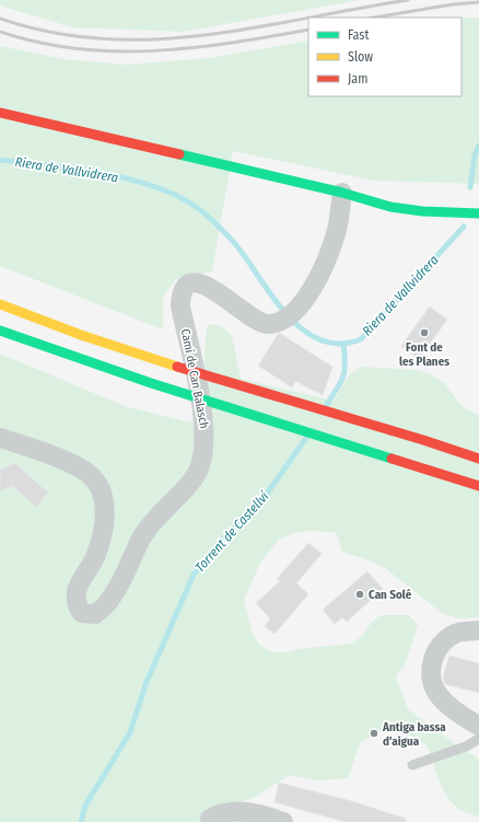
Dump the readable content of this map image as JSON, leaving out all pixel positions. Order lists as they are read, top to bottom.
{
  "streets": {
    "street": ["Camí de Can Balasch"]
  },
  "water": ["Riera de Vallvidrera", "Torrent de Castellví"],
  "places": ["Font de les Planes", "Can Solé", "Antiga bassa d'aigua"],
  "legend": ["Fast", "Slow", "Jam"]
}
